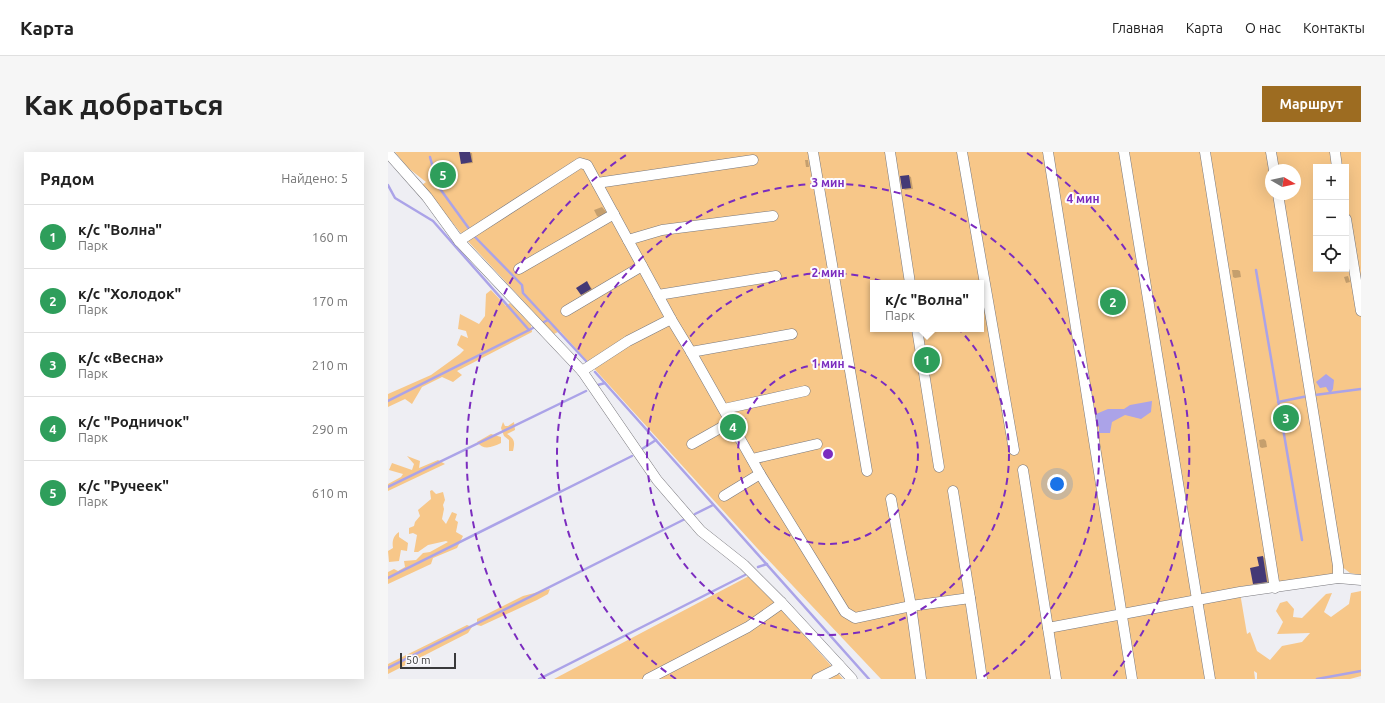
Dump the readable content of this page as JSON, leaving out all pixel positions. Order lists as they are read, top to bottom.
{
  "scale_bar": "50 m",
  "north": "right",
  "page": {
    "header": "Карта",
    "nav": [
      "Главная",
      "Карта",
      "О нас",
      "Контакты"
    ],
    "buttons": "Маршрут",
    "title": "Как добраться",
    "heading": ["Рядом", "Найдено: 5"],
    "pins": [
      "5",
      "2",
      "1",
      "3",
      "4"
    ],
    "map_buttons": ["+", "−"],
    "list": [
      {
        "mark": "1",
        "name": "к/с \"Волна\"",
        "note": "Парк",
        "value": "160 m"
      },
      {
        "mark": "2",
        "name": "к/с \"Холодок\"",
        "note": "Парк",
        "value": "170 m"
      },
      {
        "mark": "3",
        "name": "к/с «Весна»",
        "note": "Парк",
        "value": "210 m"
      },
      {
        "mark": "4",
        "name": "к/с \"Родничок\"",
        "note": "Парк",
        "value": "290 m"
      },
      {
        "mark": "5",
        "name": "к/с \"Ручеек\"",
        "note": "Парк",
        "value": "610 m"
      }
    ],
    "popup": ["к/с \"Волна\"", "Парк"],
    "scale": "50 m"
  },
  "rings": [
    "3 мин",
    "4 мин",
    "2 мин",
    "1 мин"
  ]
}
